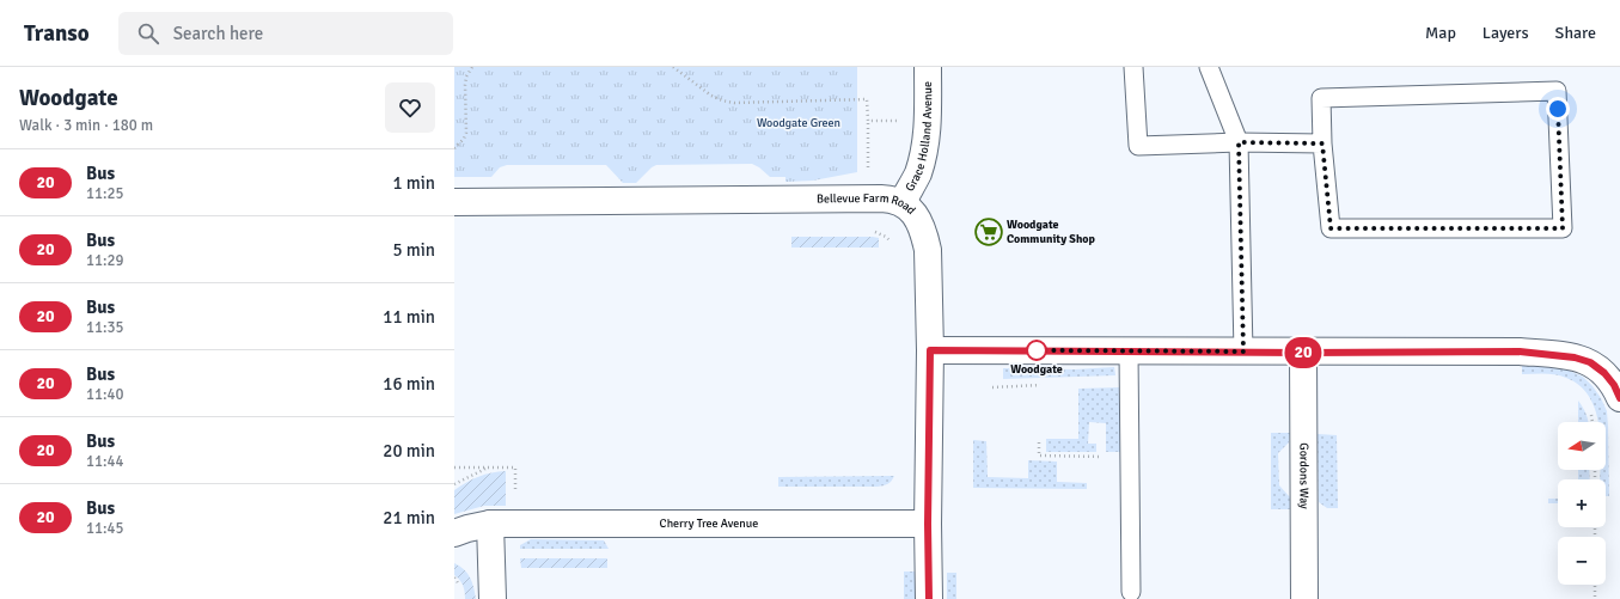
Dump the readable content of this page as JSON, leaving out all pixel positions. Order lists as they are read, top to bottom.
{
  "streets": {
    "street": [
      "Grace Holland Avenue",
      "Bellevue Farm Road",
      "Gordons Way",
      "Cherry Tree Avenue"
    ]
  },
  "crossings": [
    ["Grace Holland Avenue", "Bellevue Farm Road"],
    ["Bellevue Farm Road", "Cherry Tree Avenue"]
  ],
  "parks": ["Woodgate Green"],
  "places": {
    "supermarket": ["Woodgate Community Shop"],
    "other": ["Woodgate"]
  },
  "lines": ["bus line 20"],
  "north": "left",
  "page": {
    "header": "Transo",
    "search": "Search here",
    "nav": ["Map", "Layers", "Share"],
    "heading": ["Woodgate", "Walk · 3 min · 180 m"],
    "on_map": "20",
    "list": [
      {
        "mark": "20",
        "name": "Bus",
        "note": "11:25",
        "value": "1 min"
      },
      {
        "mark": "20",
        "name": "Bus",
        "note": "11:29",
        "value": "5 min"
      },
      {
        "mark": "20",
        "name": "Bus",
        "note": "11:35",
        "value": "11 min"
      },
      {
        "mark": "20",
        "name": "Bus",
        "note": "11:40",
        "value": "16 min"
      },
      {
        "mark": "20",
        "name": "Bus",
        "note": "11:44",
        "value": "20 min"
      },
      {
        "mark": "20",
        "name": "Bus",
        "note": "11:45",
        "value": "21 min"
      }
    ],
    "map_buttons": ["+", "−"]
  }
}
